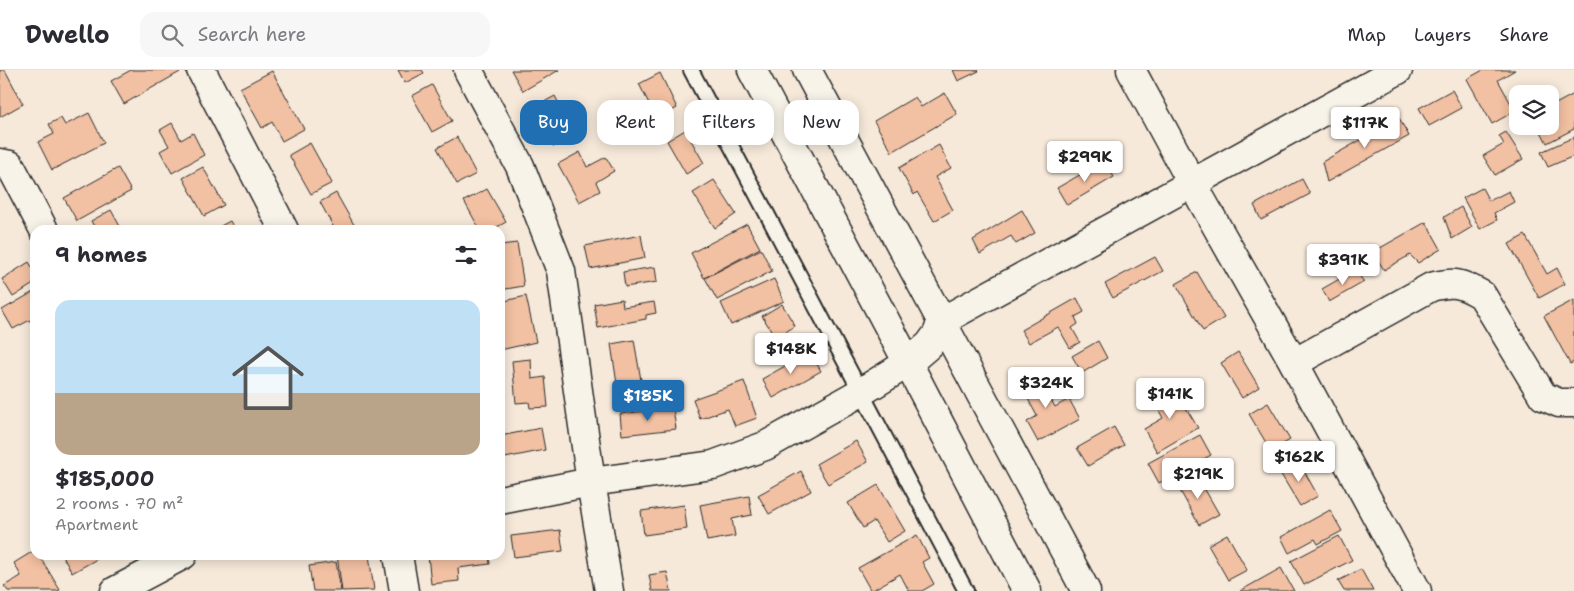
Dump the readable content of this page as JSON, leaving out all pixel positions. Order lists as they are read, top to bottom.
{
  "page": {
    "header": "Dwello",
    "search": "Search here",
    "nav": ["Map", "Layers", "Share"],
    "chip": [
      "Buy",
      "Rent",
      "Filters",
      "New"
    ],
    "price": [
      "$117K",
      "$299K",
      "$391K",
      "$148K",
      "$324K",
      "$141K",
      "$185K",
      "$162K",
      "$219K"
    ],
    "heading": "9 homes",
    "list": [
      {
        "name": "$185,000",
        "note": "2 rooms · 70 m² · Apartment"
      }
    ]
  }
}
